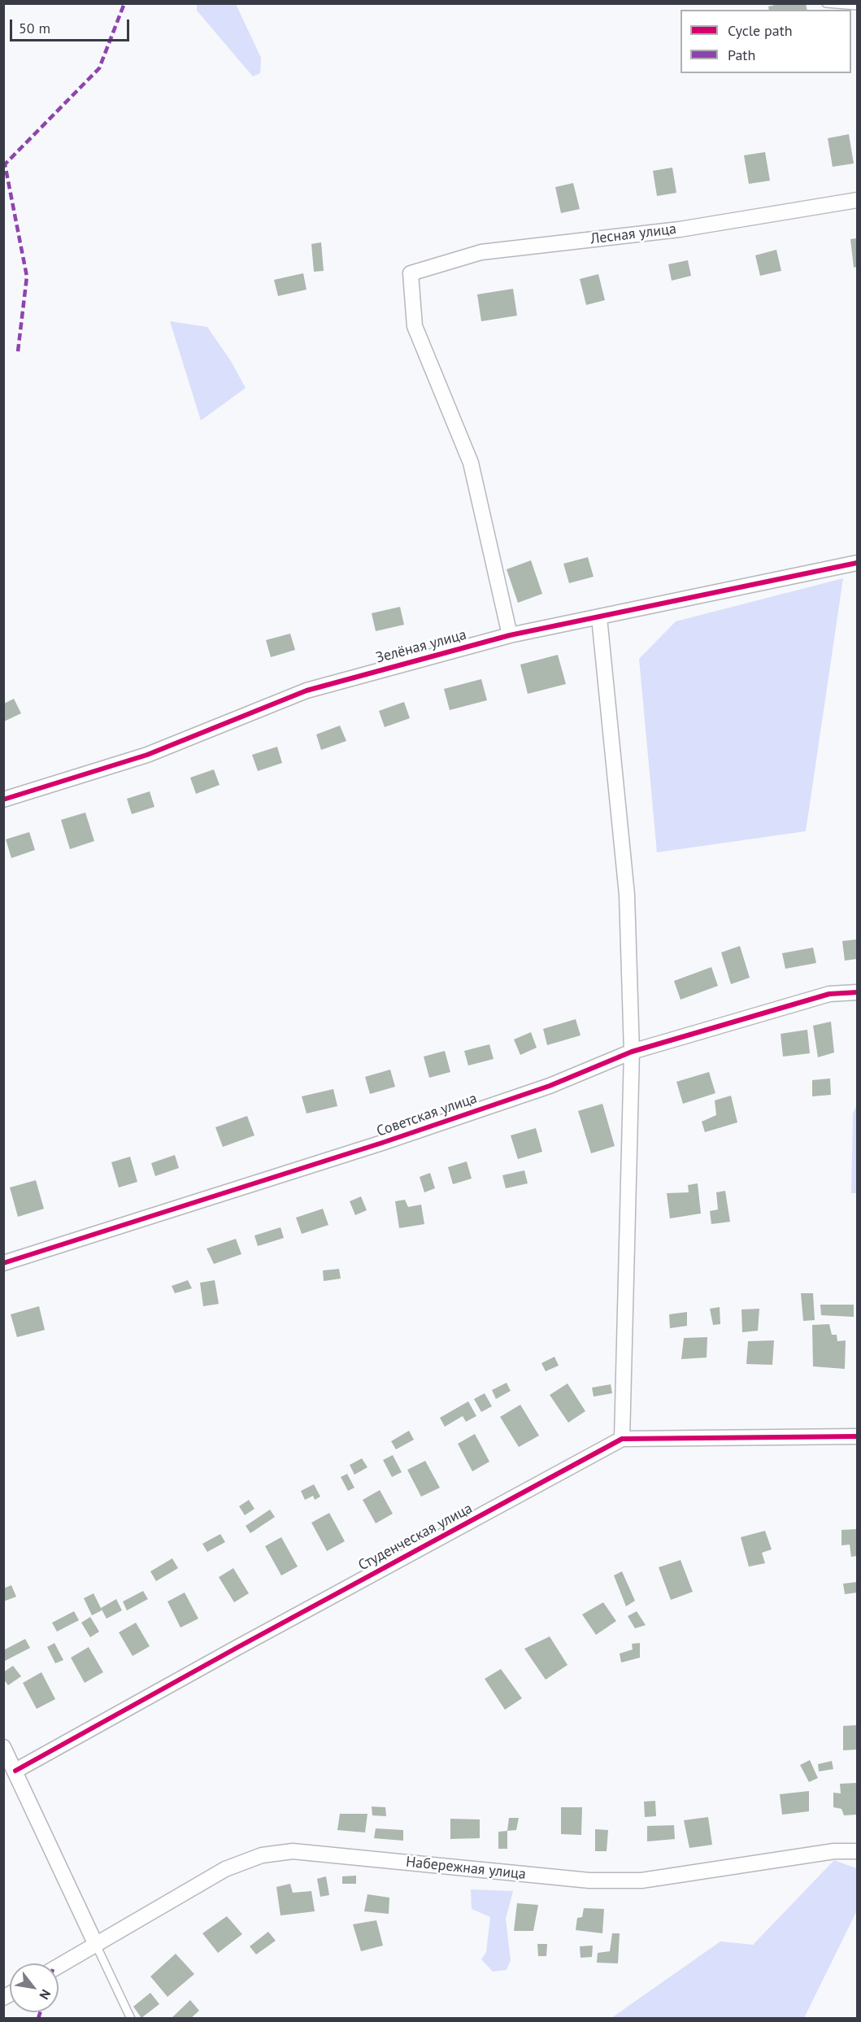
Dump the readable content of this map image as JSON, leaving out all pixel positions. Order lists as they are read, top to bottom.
{
  "streets": {
    "street": [
      "Лесная улица",
      "Зелёная улица",
      "Советская улица",
      "Студенческая улица",
      "Набережная улица"
    ]
  },
  "crossings": [
    ["Лесная улица", "Зелёная улица"]
  ],
  "legend": ["Cycle path", "Path"],
  "scale_bar": "50 m",
  "north": "bottom right"
}
